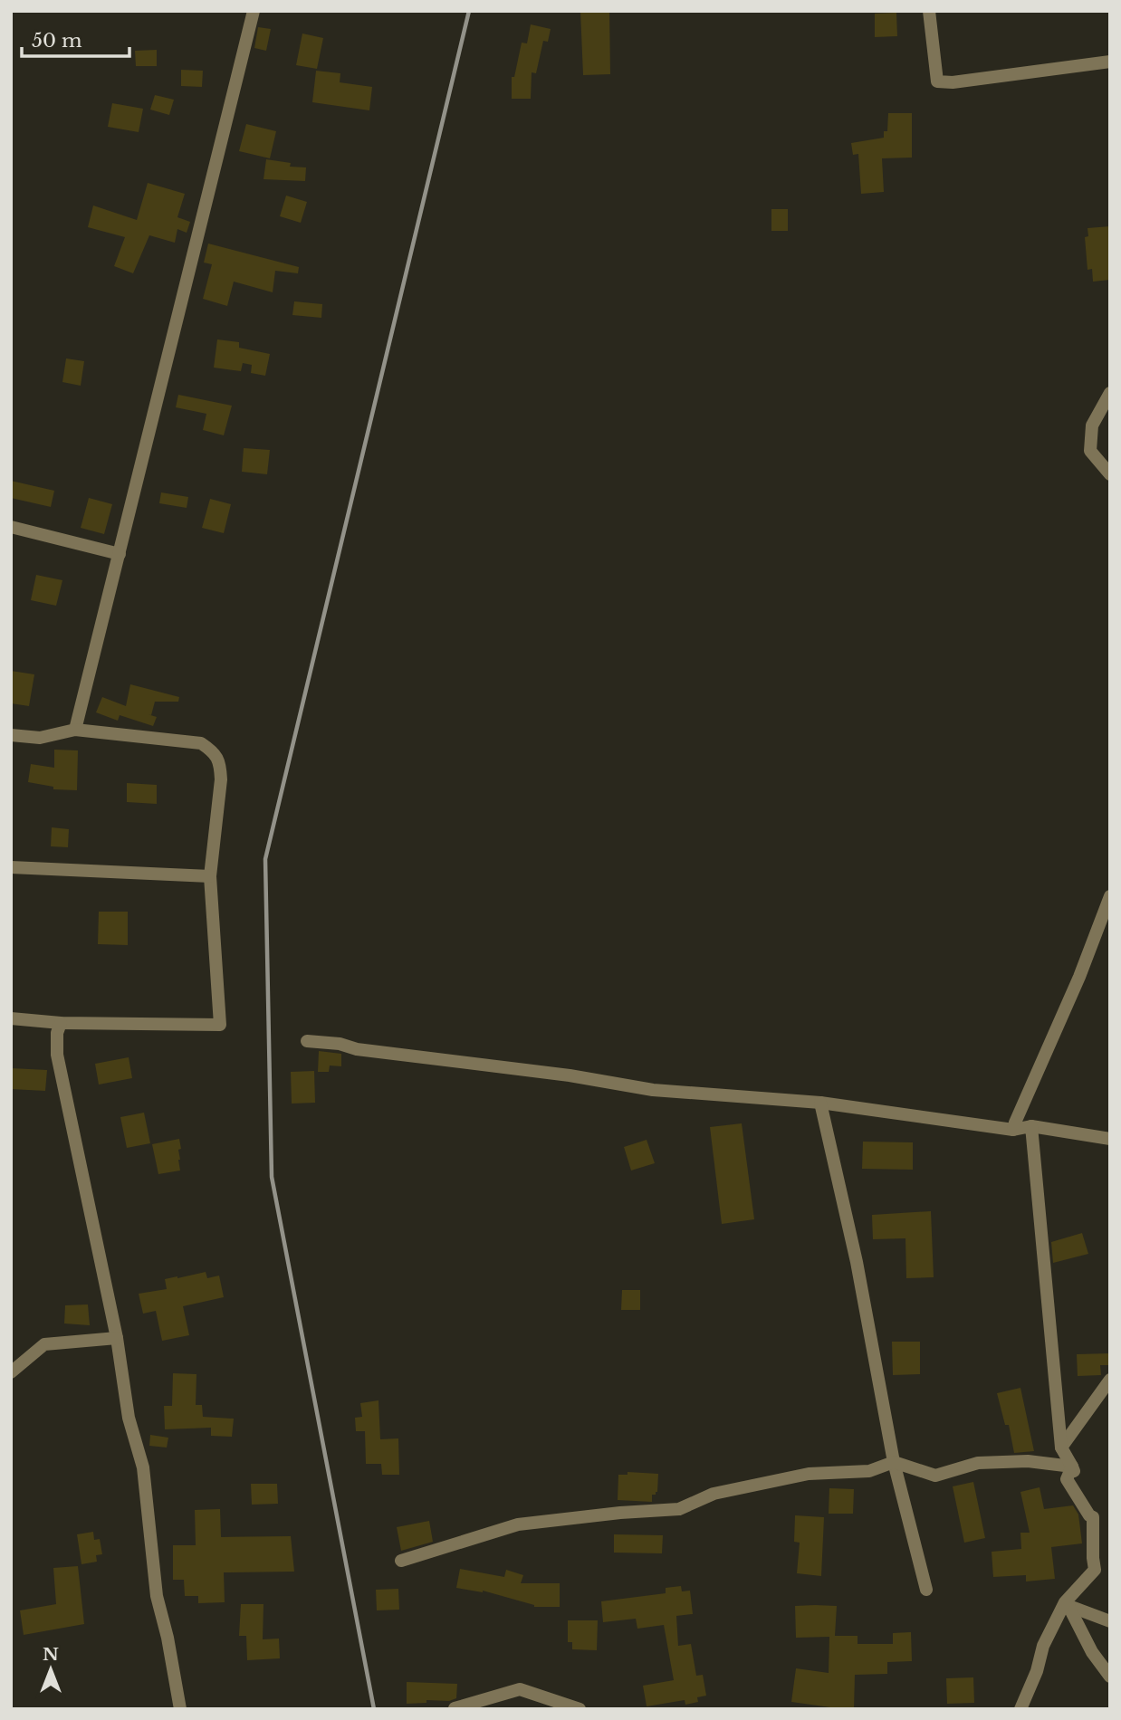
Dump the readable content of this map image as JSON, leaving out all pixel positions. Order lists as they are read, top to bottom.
{
  "scale_bar": "50 m",
  "north": "top"
}
